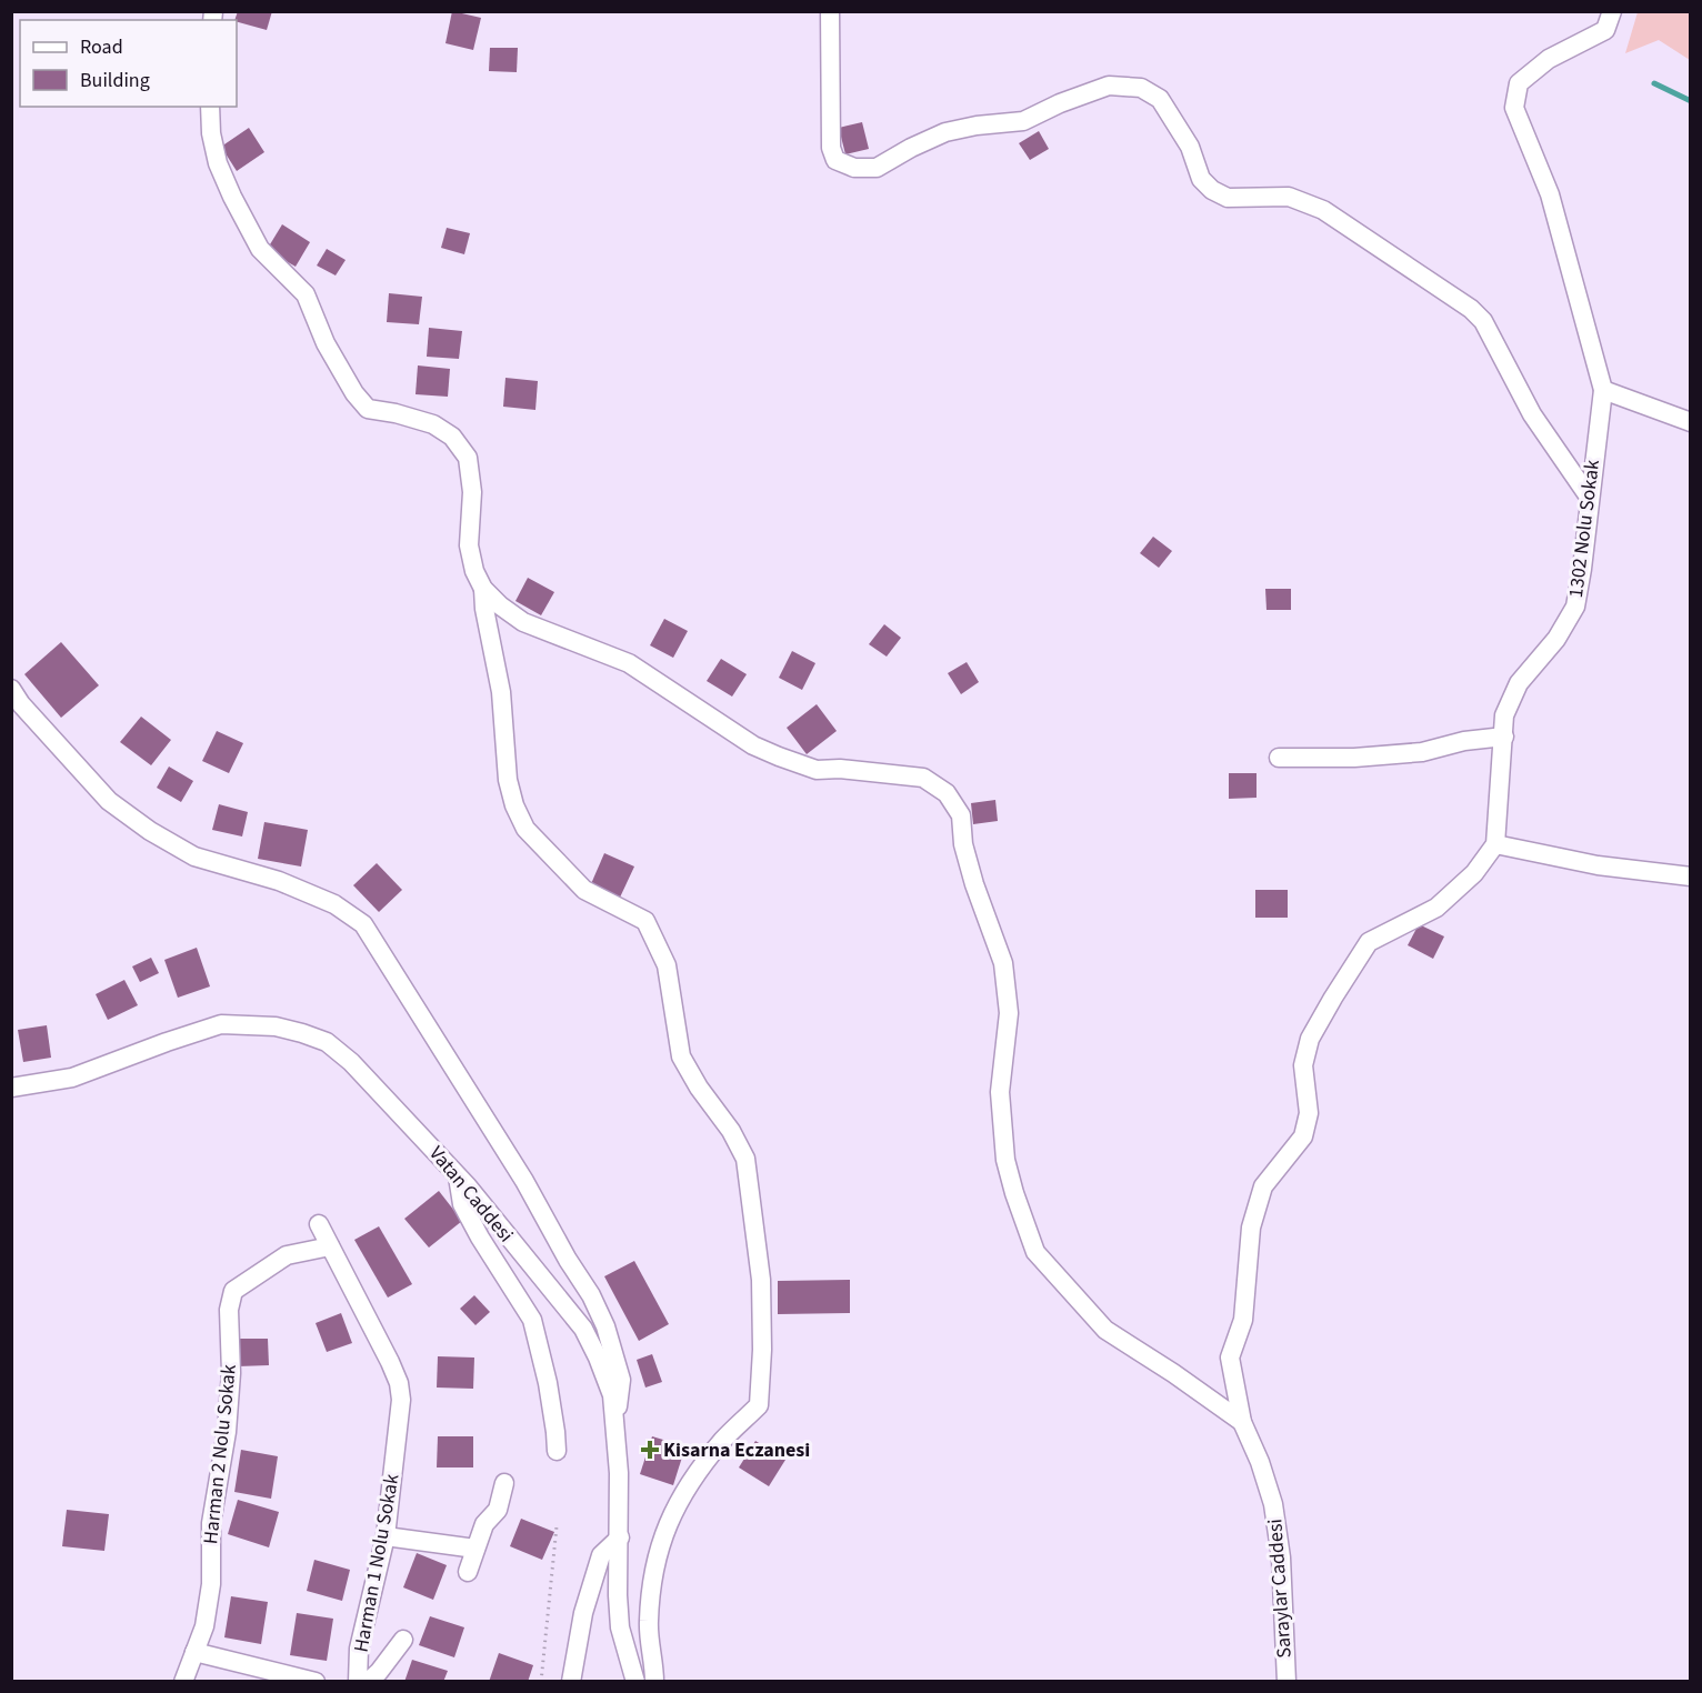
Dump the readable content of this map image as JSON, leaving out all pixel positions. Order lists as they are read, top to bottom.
{
  "streets": {
    "street": [
      "1302 Nolu Sokak",
      "Vatan Caddesi",
      "Harman 2 Nolu Sokak",
      "Harman 1 Nolu Sokak",
      "Saraylar Caddesi"
    ]
  },
  "crossings": [
    ["Harman 2 Nolu Sokak", "Harman 1 Nolu Sokak"]
  ],
  "places": {
    "health": ["Kisarna Eczanesi"]
  },
  "legend": ["Road", "Building"]
}
